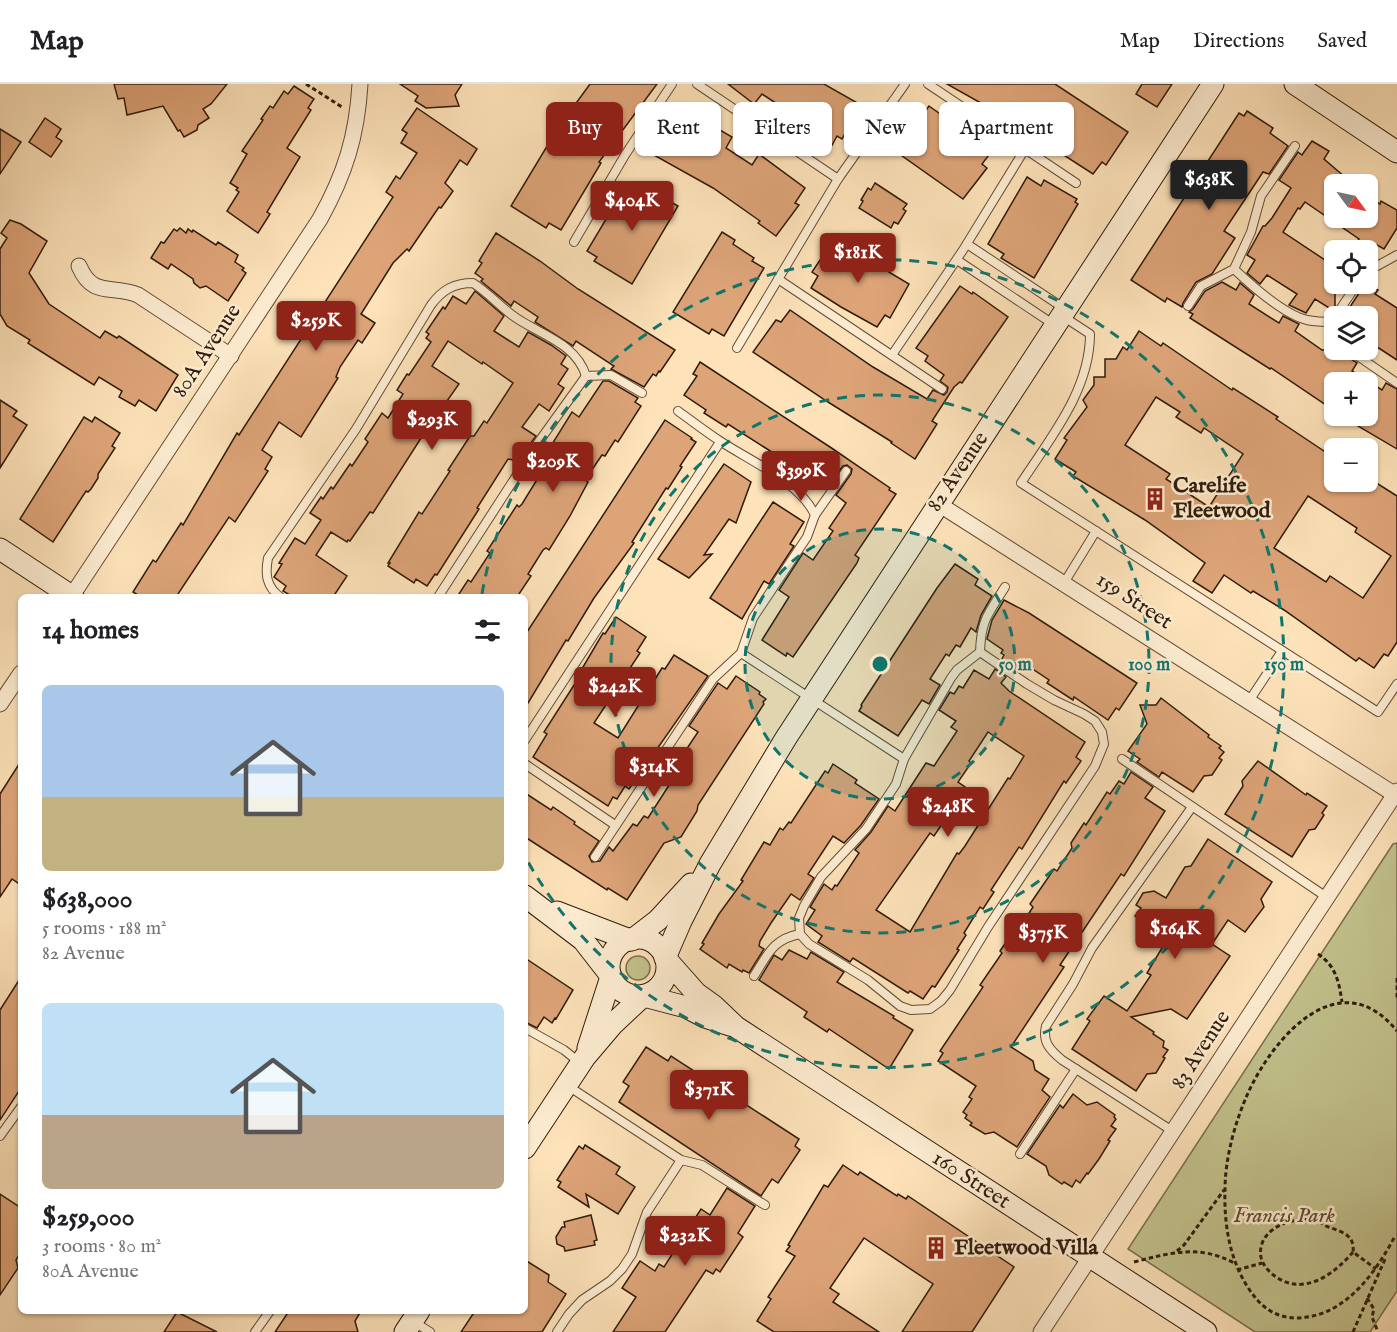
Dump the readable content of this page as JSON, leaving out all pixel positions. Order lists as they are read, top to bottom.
{
  "streets": {
    "street": [
      "80A Avenue",
      "82 Avenue",
      "159 Street",
      "83 Avenue",
      "160 Street"
    ]
  },
  "crossings": [
    ["82 Avenue", "159 Street"],
    ["82 Avenue", "160 Street"],
    ["159 Street", "83 Avenue"],
    ["83 Avenue", "160 Street"]
  ],
  "parks": ["Francis Park"],
  "places": {
    "building": ["Carelife Fleetwood", "Fleetwood Villa"]
  },
  "north": "bottom right",
  "page": {
    "header": "Map",
    "nav": ["Map", "Directions", "Saved"],
    "chip": [
      "Buy",
      "Rent",
      "Filters",
      "New",
      "Apartment"
    ],
    "price": [
      "$638K",
      "$404K",
      "$181K",
      "$259K",
      "$293K",
      "$209K",
      "$399K",
      "$242K",
      "$314K",
      "$248K",
      "$164K",
      "$375K",
      "$371K",
      "$232K"
    ],
    "map_buttons": ["+", "−"],
    "heading": "14 homes",
    "list": [
      {
        "name": "$638,000",
        "note": "5 rooms · 188 m² · 82 Avenue"
      },
      {
        "name": "$259,000",
        "note": "3 rooms · 80 m² · 80A Avenue"
      }
    ]
  },
  "rings": ["50 m", "100 m", "150 m"]
}
